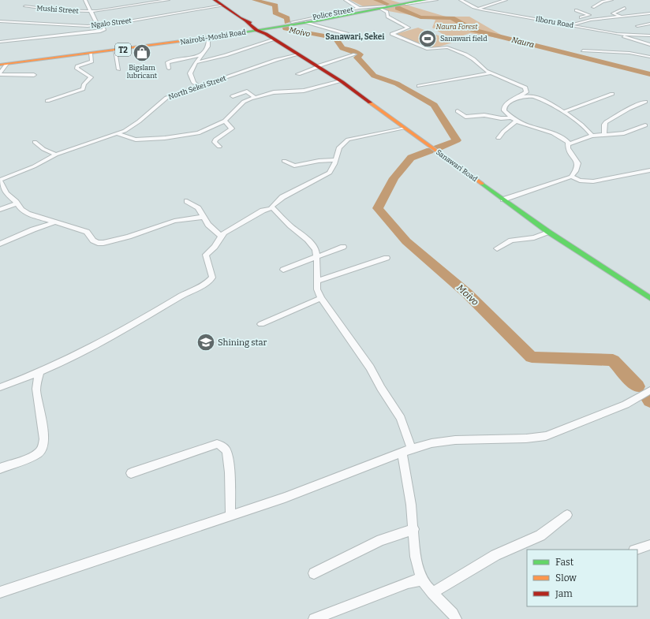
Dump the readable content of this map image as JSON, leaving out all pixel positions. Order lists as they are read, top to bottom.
{
  "streets": {
    "main road": ["Nairobi-Moshi Road", "T2", "Sanawari Road"],
    "street": [
      "Mushi Street",
      "Police Street",
      "Ilboru Road",
      "Ngalo Street",
      "North Sekei Street"
    ]
  },
  "crossings": [
    ["Ngalo Street", "Sanawari Road"],
    ["North Sekei Street", "Sanawari Road"]
  ],
  "districts": ["Sanawari, Sekei"],
  "water": ["Moivo", "Naura"],
  "parks": ["Naura Forest"],
  "places": {
    "sports": ["Sanawari field"],
    "shop": ["Bigslam lubricant"],
    "school or university": ["Shining star"]
  },
  "legend": ["Fast", "Slow", "Jam"]
}
